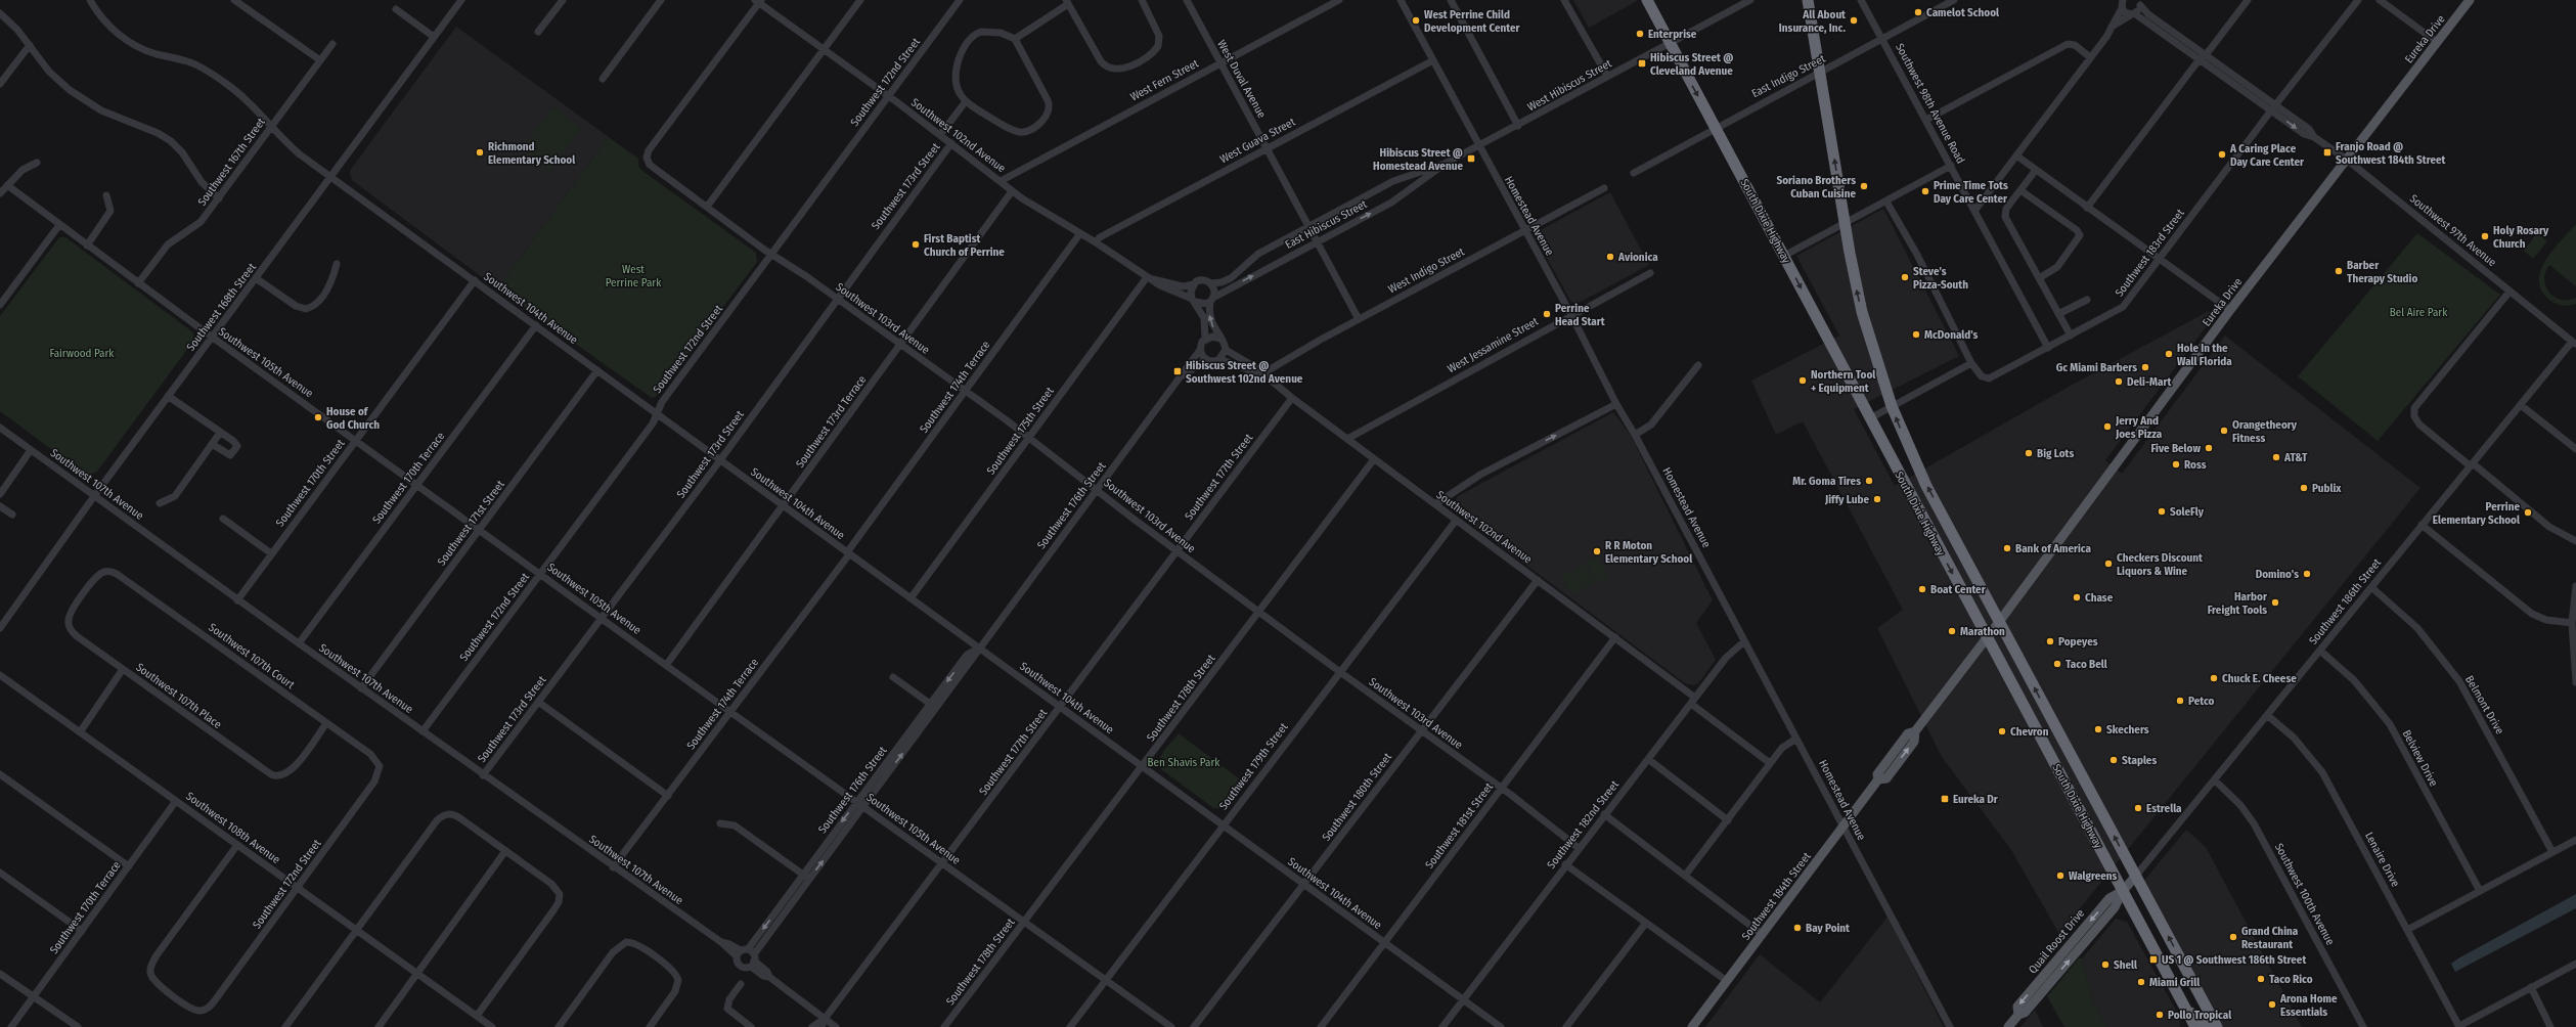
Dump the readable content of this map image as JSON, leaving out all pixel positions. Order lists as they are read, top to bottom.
{
  "streets": {
    "highway": ["South Dixie Highway"],
    "main road": ["Eureka Drive", "Southwest 184th Street", "Quail Roost Drive"],
    "street": [
      "East Indigo Street",
      "West Duval Avenue",
      "West Fern Street",
      "Southwest 172nd Street",
      "West Hibiscus Street",
      "Southwest 98th Avenue Road",
      "Southwest 102nd Avenue",
      "West Guava Street",
      "Southwest 167th Street",
      "Southwest 173rd Street",
      "Homestead Avenue",
      "East Hibiscus Street",
      "Southwest 97th Avenue",
      "Southwest 183rd Street",
      "West Indigo Street",
      "Southwest 168th Street",
      "Southwest 104th Avenue",
      "Southwest 103rd Avenue",
      "West Jessamine Street",
      "Southwest 105th Avenue",
      "Southwest 174th Terrace",
      "Southwest 173rd Terrace",
      "Southwest 175th Street",
      "Southwest 177th Street",
      "Southwest 170th Terrace",
      "Southwest 170th Street",
      "Southwest 107th Avenue",
      "Southwest 176th Street",
      "Southwest 171st Street",
      "Southwest 186th Street",
      "Southwest 107th Court",
      "Southwest 107th Place",
      "Southwest 178th Street",
      "Belmont Drive",
      "Belview Drive",
      "Southwest 179th Street",
      "Southwest 180th Street",
      "Southwest 182nd Street",
      "Southwest 181st Street",
      "Southwest 108th Avenue",
      "Lenaire Drive",
      "Southwest 100th Avenue"
    ]
  },
  "crossings": [
    ["Eureka Drive", "South Dixie Highway"],
    ["Eureka Drive", "Southwest 97th Avenue"],
    ["Eureka Drive", "Southwest 184th Street"],
    ["East Indigo Street", "Southwest 98th Avenue Road"],
    ["East Indigo Street", "South Dixie Highway"],
    ["West Duval Avenue", "West Fern Street"],
    ["West Duval Avenue", "West Guava Street"],
    ["West Duval Avenue", "East Hibiscus Street"],
    ["West Duval Avenue", "West Indigo Street"],
    ["West Fern Street", "Southwest 102nd Avenue"],
    ["Southwest 172nd Street", "Southwest 102nd Avenue"],
    ["Southwest 172nd Street", "Southwest 104th Avenue"],
    ["Southwest 172nd Street", "Southwest 103rd Avenue"],
    ["Southwest 172nd Street", "Southwest 105th Avenue"],
    ["Southwest 172nd Street", "Southwest 107th Avenue"],
    ["Southwest 172nd Street", "Southwest 107th Court"],
    ["Southwest 172nd Street", "Southwest 108th Avenue"],
    ["West Hibiscus Street", "Homestead Avenue"],
    ["West Hibiscus Street", "South Dixie Highway"],
    ["West Hibiscus Street", "East Hibiscus Street"],
    ["Southwest 98th Avenue Road", "Southwest 183rd Street"],
    ["Southwest 102nd Avenue", "West Guava Street"],
    ["Southwest 102nd Avenue", "Southwest 173rd Street"],
    ["Southwest 102nd Avenue", "East Hibiscus Street"],
    ["Southwest 102nd Avenue", "West Indigo Street"],
    ["Southwest 102nd Avenue", "Southwest 103rd Avenue"],
    ["Southwest 102nd Avenue", "West Jessamine Street"],
    ["Southwest 102nd Avenue", "Southwest 174th Terrace"],
    ["Southwest 102nd Avenue", "Southwest 173rd Terrace"],
    ["Southwest 102nd Avenue", "Southwest 175th Street"],
    ["Southwest 102nd Avenue", "Southwest 177th Street"],
    ["Southwest 102nd Avenue", "Southwest 176th Street"],
    ["Southwest 102nd Avenue", "Southwest 178th Street"],
    ["Southwest 102nd Avenue", "Southwest 179th Street"],
    ["Southwest 102nd Avenue", "Southwest 180th Street"],
    ["Southwest 102nd Avenue", "Southwest 182nd Street"],
    ["Southwest 102nd Avenue", "Southwest 181st Street"],
    ["West Guava Street", "Homestead Avenue"],
    ["Southwest 167th Street", "Southwest 104th Avenue"],
    ["Southwest 167th Street", "Southwest 105th Avenue"],
    ["Southwest 173rd Street", "Southwest 104th Avenue"],
    ["Southwest 173rd Street", "Southwest 103rd Avenue"],
    ["Southwest 173rd Street", "Southwest 105th Avenue"],
    ["Southwest 173rd Street", "Southwest 107th Avenue"],
    ["Homestead Avenue", "East Hibiscus Street"],
    ["Homestead Avenue", "West Indigo Street"],
    ["Homestead Avenue", "West Jessamine Street"],
    ["Homestead Avenue", "Southwest 182nd Street"],
    ["Homestead Avenue", "Southwest 184th Street"],
    ["South Dixie Highway", "Southwest 186th Street"],
    ["South Dixie Highway", "Southwest 184th Street"],
    ["South Dixie Highway", "Quail Roost Drive"],
    ["Southwest 97th Avenue", "Southwest 183rd Street"],
    ["Southwest 97th Avenue", "Southwest 186th Street"],
    ["Southwest 168th Street", "Southwest 104th Avenue"],
    ["Southwest 168th Street", "Southwest 105th Avenue"],
    ["Southwest 168th Street", "Southwest 107th Avenue"],
    ["Southwest 104th Avenue", "Southwest 174th Terrace"],
    ["Southwest 104th Avenue", "Southwest 173rd Terrace"],
    ["Southwest 104th Avenue", "Southwest 175th Street"],
    ["Southwest 104th Avenue", "Southwest 177th Street"],
    ["Southwest 104th Avenue", "Southwest 170th Terrace"],
    ["Southwest 104th Avenue", "Southwest 170th Street"],
    ["Southwest 104th Avenue", "Southwest 176th Street"],
    ["Southwest 104th Avenue", "Southwest 171st Street"],
    ["Southwest 104th Avenue", "Southwest 178th Street"],
    ["Southwest 104th Avenue", "Southwest 179th Street"],
    ["Southwest 104th Avenue", "Southwest 180th Street"],
    ["Southwest 104th Avenue", "Southwest 182nd Street"],
    ["Southwest 104th Avenue", "Southwest 181st Street"],
    ["Southwest 103rd Avenue", "Southwest 174th Terrace"],
    ["Southwest 103rd Avenue", "Southwest 173rd Terrace"],
    ["Southwest 103rd Avenue", "Southwest 175th Street"],
    ["Southwest 103rd Avenue", "Southwest 177th Street"],
    ["Southwest 103rd Avenue", "Southwest 176th Street"],
    ["Southwest 103rd Avenue", "Southwest 178th Street"],
    ["Southwest 103rd Avenue", "Southwest 179th Street"],
    ["Southwest 103rd Avenue", "Southwest 180th Street"],
    ["Southwest 103rd Avenue", "Southwest 182nd Street"],
    ["Southwest 103rd Avenue", "Southwest 181st Street"],
    ["Southwest 105th Avenue", "Southwest 174th Terrace"],
    ["Southwest 105th Avenue", "Southwest 173rd Terrace"],
    ["Southwest 105th Avenue", "Southwest 177th Street"],
    ["Southwest 105th Avenue", "Southwest 170th Terrace"],
    ["Southwest 105th Avenue", "Southwest 170th Street"],
    ["Southwest 105th Avenue", "Southwest 176th Street"],
    ["Southwest 105th Avenue", "Southwest 171st Street"],
    ["Southwest 105th Avenue", "Southwest 178th Street"],
    ["Southwest 105th Avenue", "Southwest 179th Street"],
    ["Southwest 174th Terrace", "Southwest 107th Avenue"],
    ["Southwest 177th Street", "Southwest 107th Avenue"],
    ["Southwest 170th Terrace", "Southwest 107th Avenue"],
    ["Southwest 170th Terrace", "Southwest 108th Avenue"],
    ["Southwest 170th Street", "Southwest 107th Avenue"],
    ["Southwest 107th Avenue", "Southwest 176th Street"],
    ["Southwest 107th Avenue", "Southwest 171st Street"],
    ["Southwest 186th Street", "Belmont Drive"],
    ["Southwest 186th Street", "Belview Drive"],
    ["Southwest 186th Street", "Lenaire Drive"],
    ["Southwest 186th Street", "Southwest 100th Avenue"],
    ["Southwest 186th Street", "Quail Roost Drive"],
    ["Southwest 107th Court", "Southwest 107th Place"]
  ],
  "parks": [
    "West Perrine Park",
    "Bel Aire Park",
    "Fairwood Park",
    "Ben Shavis Park"
  ],
  "places": {
    "other": [
      "Camelot School",
      "West Perrine Child Development Center",
      "All About Insurance, Inc.",
      "Enterprise",
      "Richmond Elementary School",
      "A Caring Place Day Care Center",
      "Soriano Brothers Cuban Cuisine",
      "Prime Time Tots Day Care Center",
      "Holy Rosary Church",
      "First Baptist Church of Perrine",
      "Avionica",
      "Barber Therapy Studio",
      "Steve’s Pizza-South",
      "Perrine Head Start",
      "McDonald's",
      "Hole In the Wall Florida",
      "Gc Miami Barbers",
      "Northern Tool + Equipment",
      "Deli-Mart",
      "House of God Church",
      "Jerry And Joes Pizza",
      "Orangetheory Fitness",
      "Five Below",
      "Big Lots",
      "AT&T",
      "Ross",
      "Mr. Goma Tires",
      "Publix",
      "Jiffy Lube",
      "SoleFly",
      "Perrine Elementary School",
      "Bank of America",
      "R R Moton Elementary School",
      "Checkers Discount Liquors & Wine",
      "Domino's",
      "Boat Center",
      "Chase",
      "Harbor Freight Tools",
      "Marathon",
      "Popeyes",
      "Taco Bell",
      "Chuck E. Cheese",
      "Petco",
      "Skechers",
      "Chevron",
      "Staples",
      "Estrella",
      "Walgreens",
      "Bay Point",
      "Grand China Restaurant",
      "Shell",
      "Taco Rico",
      "Miami Grill",
      "Arona Home Essentials",
      "Pollo Tropical"
    ],
    "transit": [
      "Hibiscus Street @ Cleveland Avenue",
      "Franjo Road @ Southwest 184th Street",
      "Hibiscus Street @ Homestead Avenue",
      "Hibiscus Street @ Southwest 102nd Avenue",
      "Eureka Dr",
      "US 1 @ Southwest 186th Street"
    ]
  }
}
